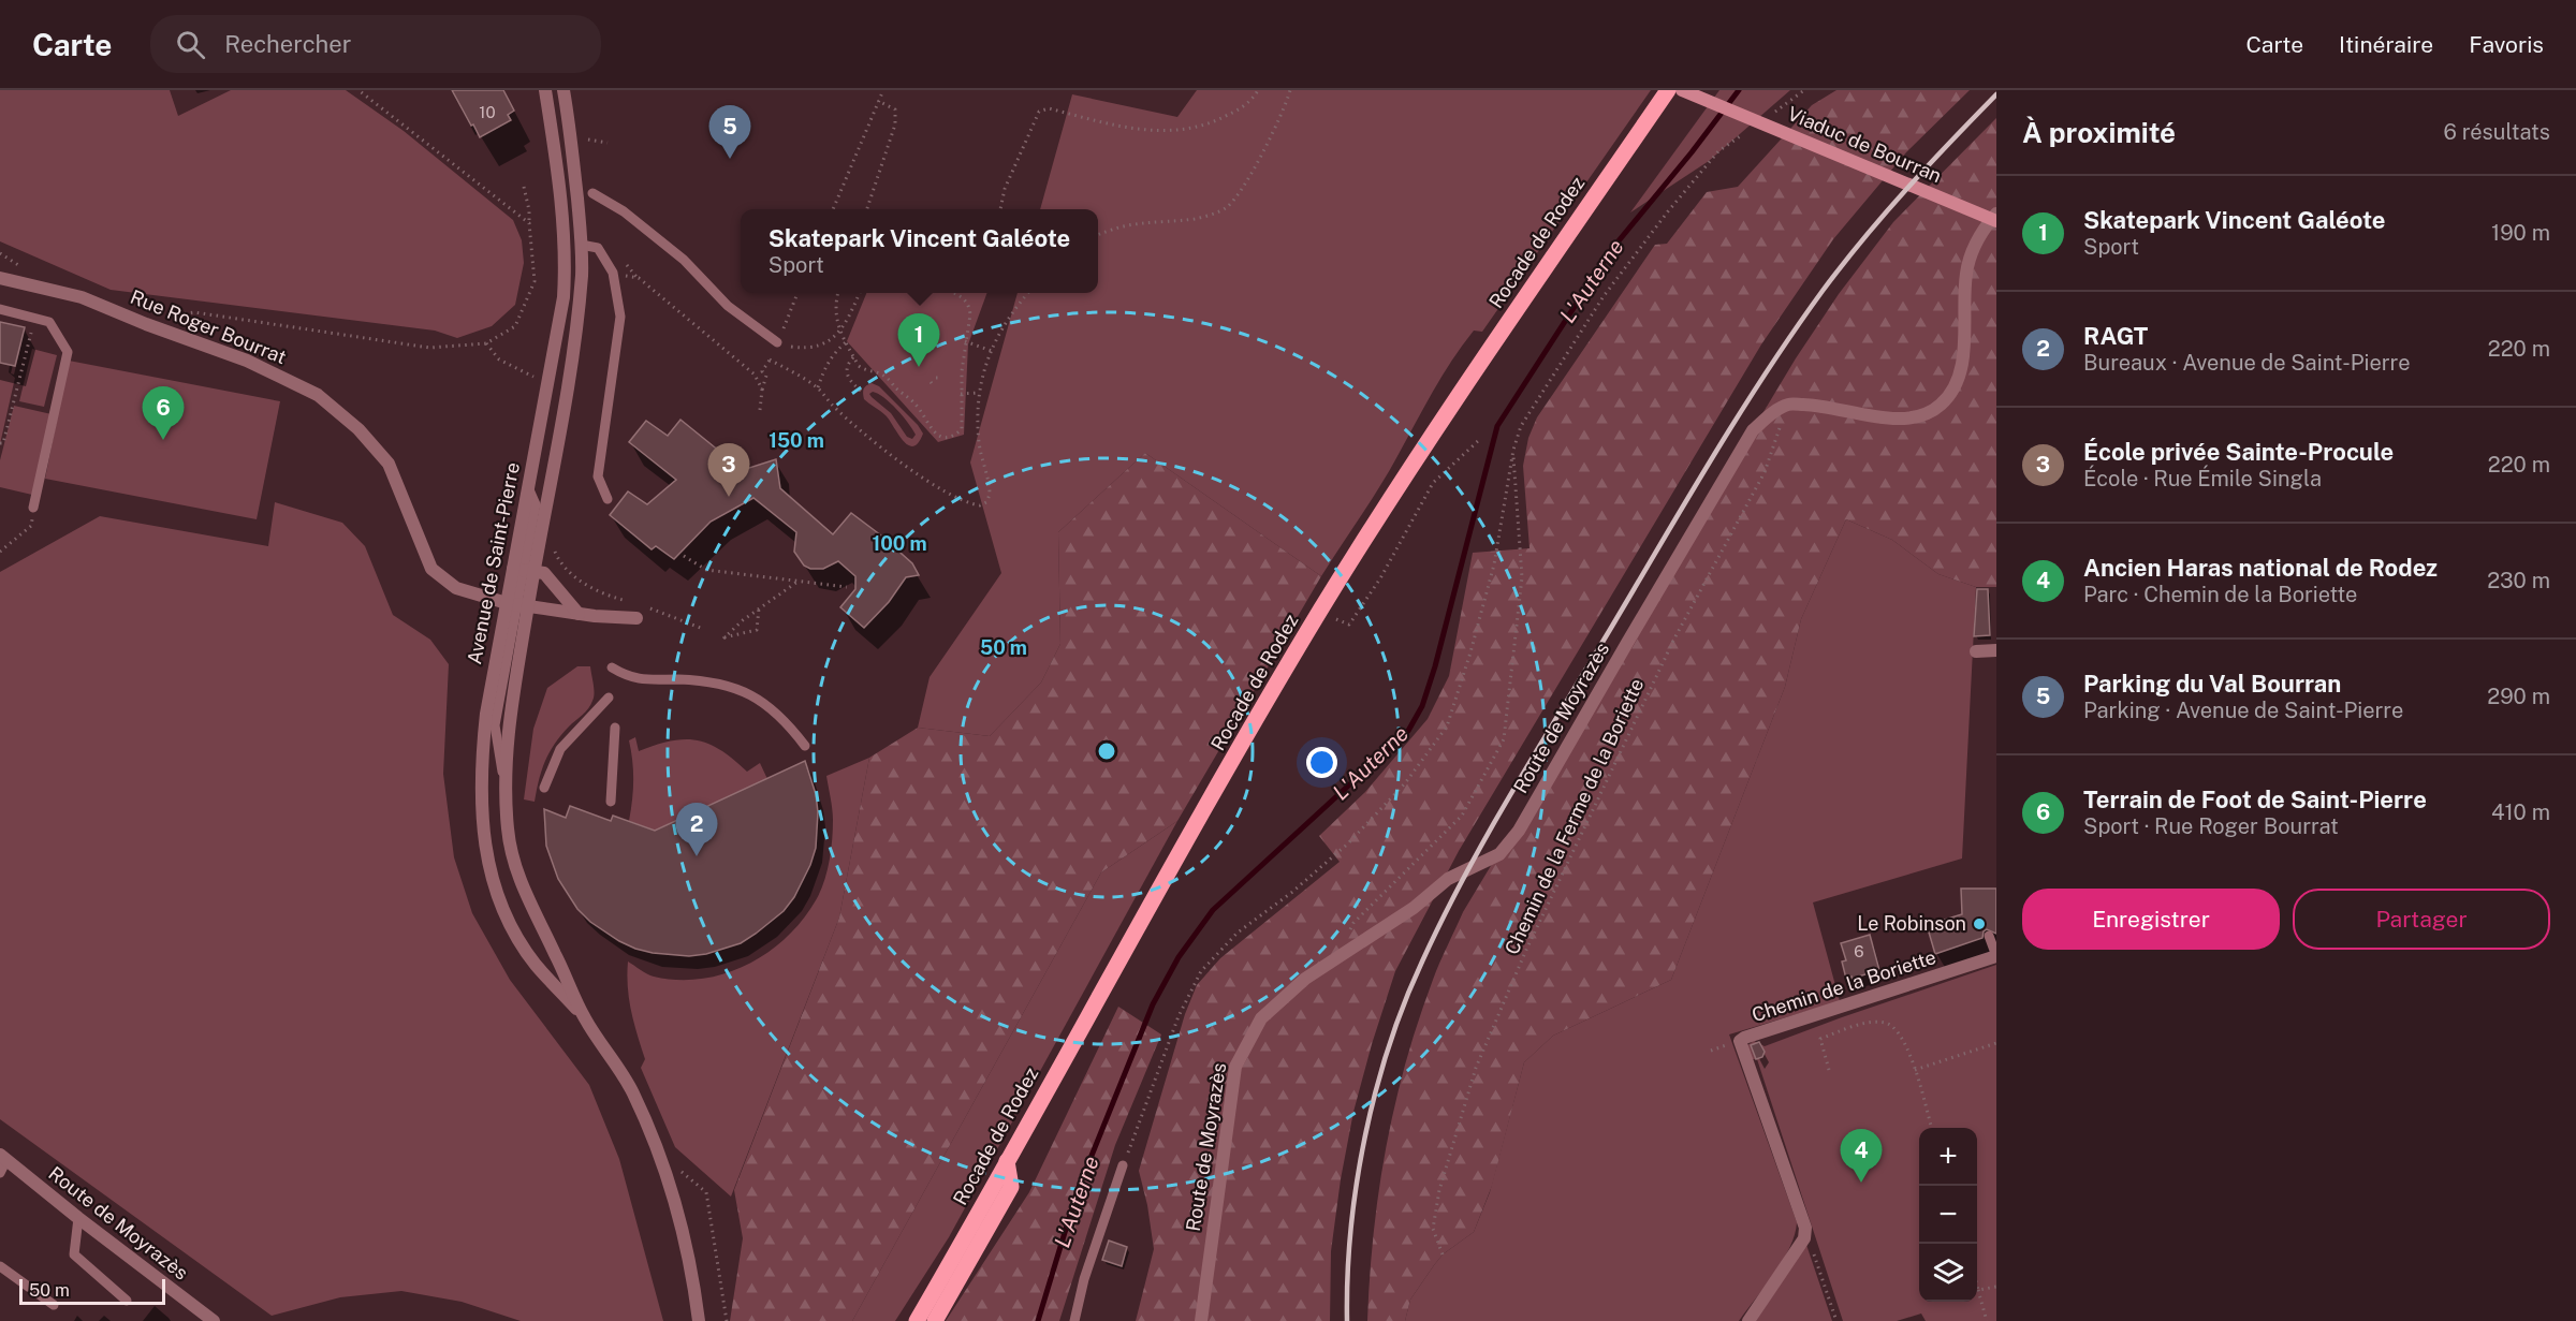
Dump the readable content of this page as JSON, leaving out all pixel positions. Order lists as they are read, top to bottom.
{
  "streets": {
    "main road": ["Viaduc de Bourran", "Rocade de Rodez"],
    "street": [
      "Rue Roger Bourrat",
      "Avenue de Saint-Pierre",
      "Route de Moyrazès",
      "Chemin de la Boriette"
    ],
    "path": ["Chemin de la Ferme de la Boriette"]
  },
  "crossings": [
    ["Rue Roger Bourrat", "Avenue de Saint-Pierre"],
    ["Route de Moyrazès", "Chemin de la Ferme de la Boriette"]
  ],
  "water": ["L'Auterne"],
  "places": ["Le Robinson"],
  "house_numbers": ["10", "6"],
  "scale_bar": "50 m",
  "page": {
    "header": "Carte",
    "search": "Rechercher",
    "nav": ["Carte", "Itinéraire", "Favoris"],
    "heading": ["À proximité", "6 résultats"],
    "pins": [
      "5",
      "1",
      "6",
      "3",
      "2",
      "4"
    ],
    "list": [
      {
        "mark": "1",
        "name": "Skatepark Vincent Galéote",
        "note": "Sport",
        "value": "190 m"
      },
      {
        "mark": "2",
        "name": "RAGT",
        "note": "Bureaux · Avenue de Saint-Pierre",
        "value": "220 m"
      },
      {
        "mark": "3",
        "name": "École privée Sainte-Procule",
        "note": "École · Rue Émile Singla",
        "value": "220 m"
      },
      {
        "mark": "4",
        "name": "Ancien Haras national de Rodez",
        "note": "Parc · Chemin de la Boriette",
        "value": "230 m"
      },
      {
        "mark": "5",
        "name": "Parking du Val Bourran",
        "note": "Parking · Avenue de Saint-Pierre",
        "value": "290 m"
      },
      {
        "mark": "6",
        "name": "Terrain de Foot de Saint-Pierre",
        "note": "Sport · Rue Roger Bourrat",
        "value": "410 m"
      }
    ],
    "popup": ["Skatepark Vincent Galéote", "Sport"],
    "buttons": ["Enregistrer", "Partager"],
    "map_buttons": ["+", "−"],
    "scale": "50 m"
  },
  "rings": ["150 m", "100 m", "50 m"]
}
